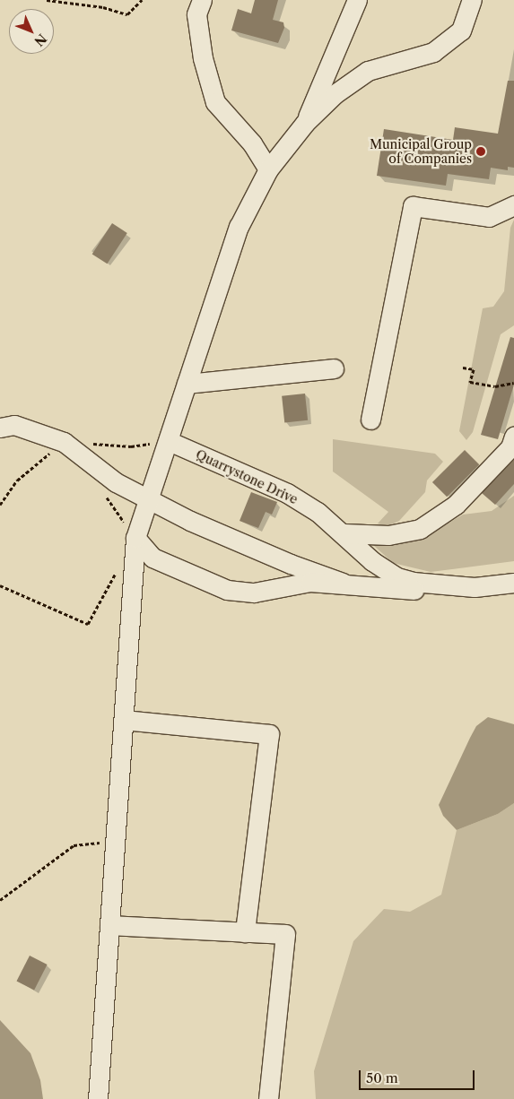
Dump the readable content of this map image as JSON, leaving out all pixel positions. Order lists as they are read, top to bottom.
{
  "streets": {
    "street": ["Quarrystone Drive"]
  },
  "places": ["Municipal Group of Companies"],
  "scale_bar": "50 m",
  "north": "bottom right"
}
